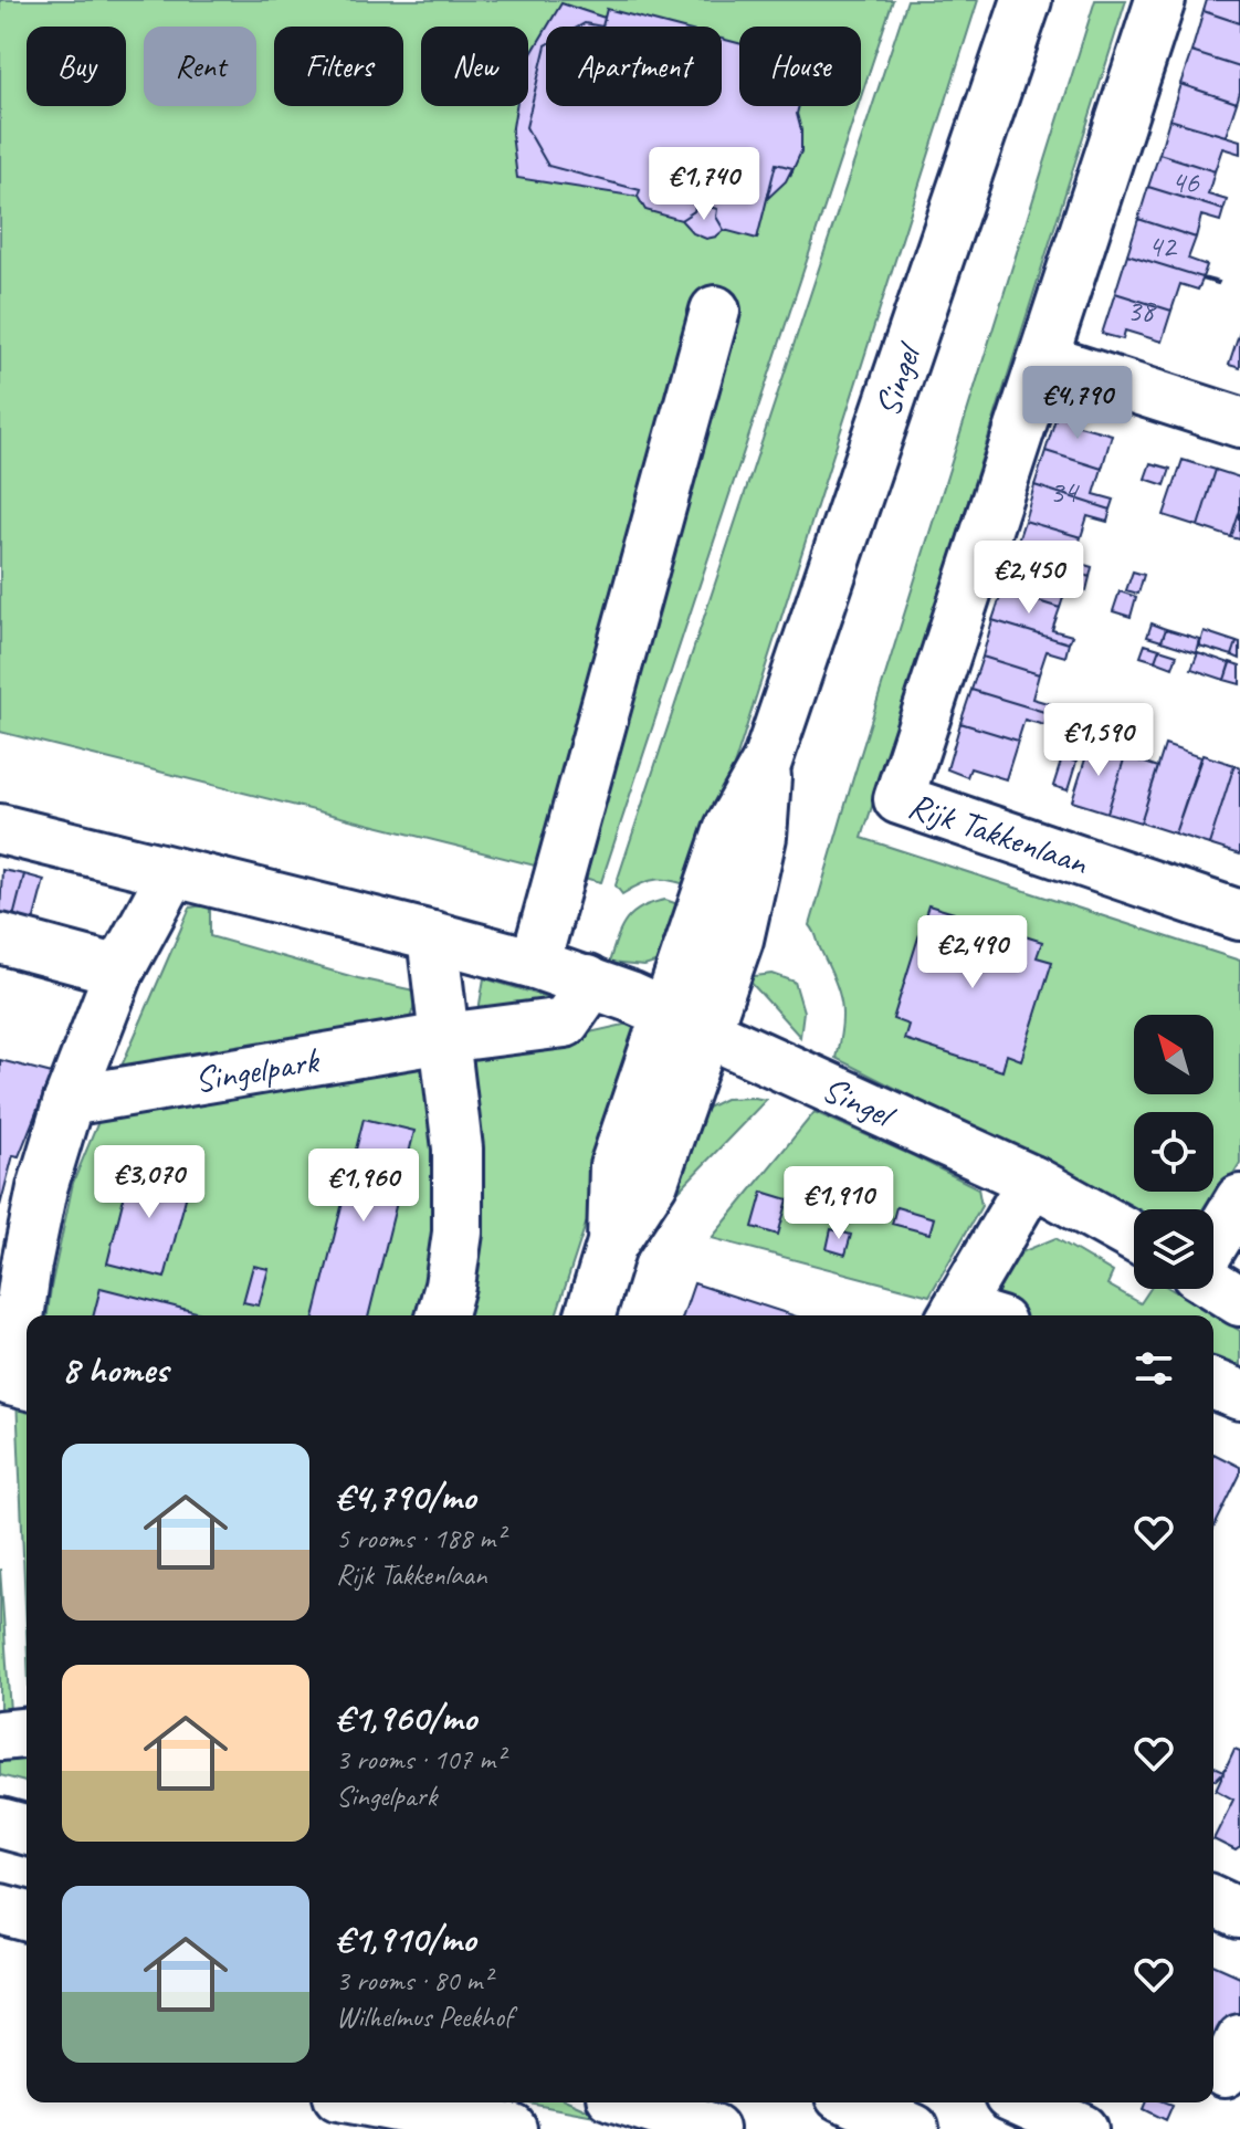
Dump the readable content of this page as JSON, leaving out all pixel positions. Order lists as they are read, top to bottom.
{
  "streets": {
    "street": ["Singel", "Rijk Takkenlaan", "Singelpark"]
  },
  "house_numbers": [
    "46",
    "42",
    "38",
    "34"
  ],
  "north": "top left",
  "page": {
    "chip": [
      "Buy",
      "Rent",
      "Filters",
      "New",
      "Apartment",
      "House"
    ],
    "price": [
      "€1,740",
      "€4,790",
      "€2,450",
      "€1,590",
      "€2,490",
      "€3,070",
      "€1,960",
      "€1,910"
    ],
    "heading": "8 homes",
    "list": [
      {
        "name": "€4,790/mo",
        "note": "5 rooms · 188 m² · Rijk Takkenlaan"
      },
      {
        "name": "€1,960/mo",
        "note": "3 rooms · 107 m² · Singelpark"
      },
      {
        "name": "€1,910/mo",
        "note": "3 rooms · 80 m² · Wilhelmus Peekhof"
      }
    ]
  }
}
